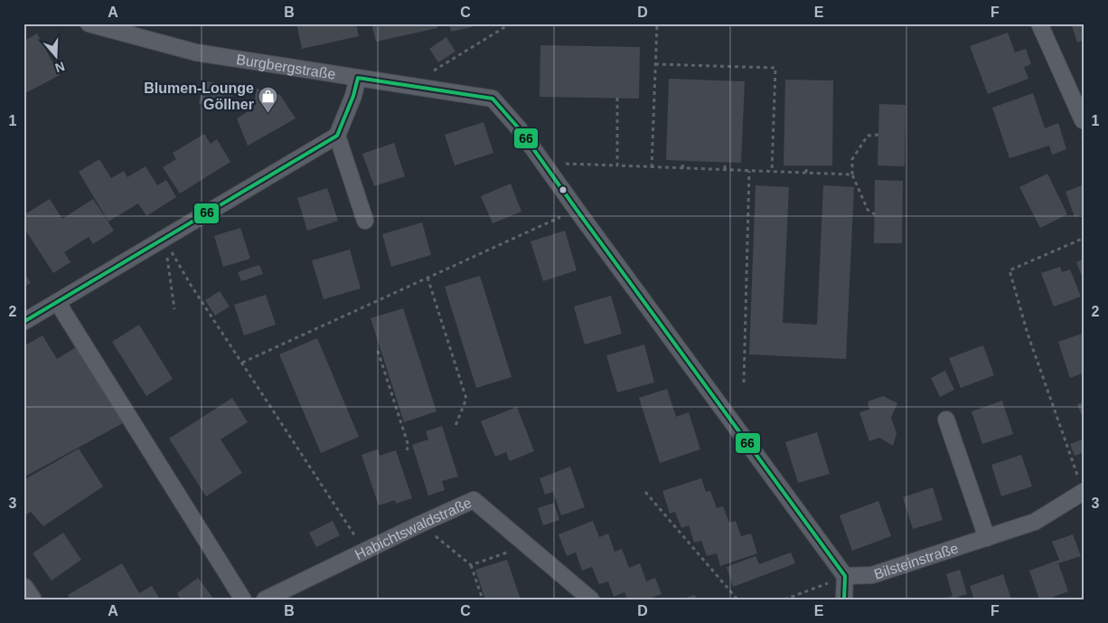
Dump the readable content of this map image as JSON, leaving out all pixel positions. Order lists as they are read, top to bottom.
{
  "streets": {
    "street": ["Burgbergstraße", "Habichtswaldstraße", "Bilsteinstraße"]
  },
  "crossings": [
    ["Burgbergstraße", "Bilsteinstraße"]
  ],
  "places": {
    "shop": ["Blumen-Lounge Göllner"]
  },
  "lines": ["transit line 66"],
  "north": "bottom",
  "grid": {
    "columns": [
      "A",
      "B",
      "C",
      "D",
      "E",
      "F"
    ],
    "rows": ["1", "2", "3"]
  }
}
